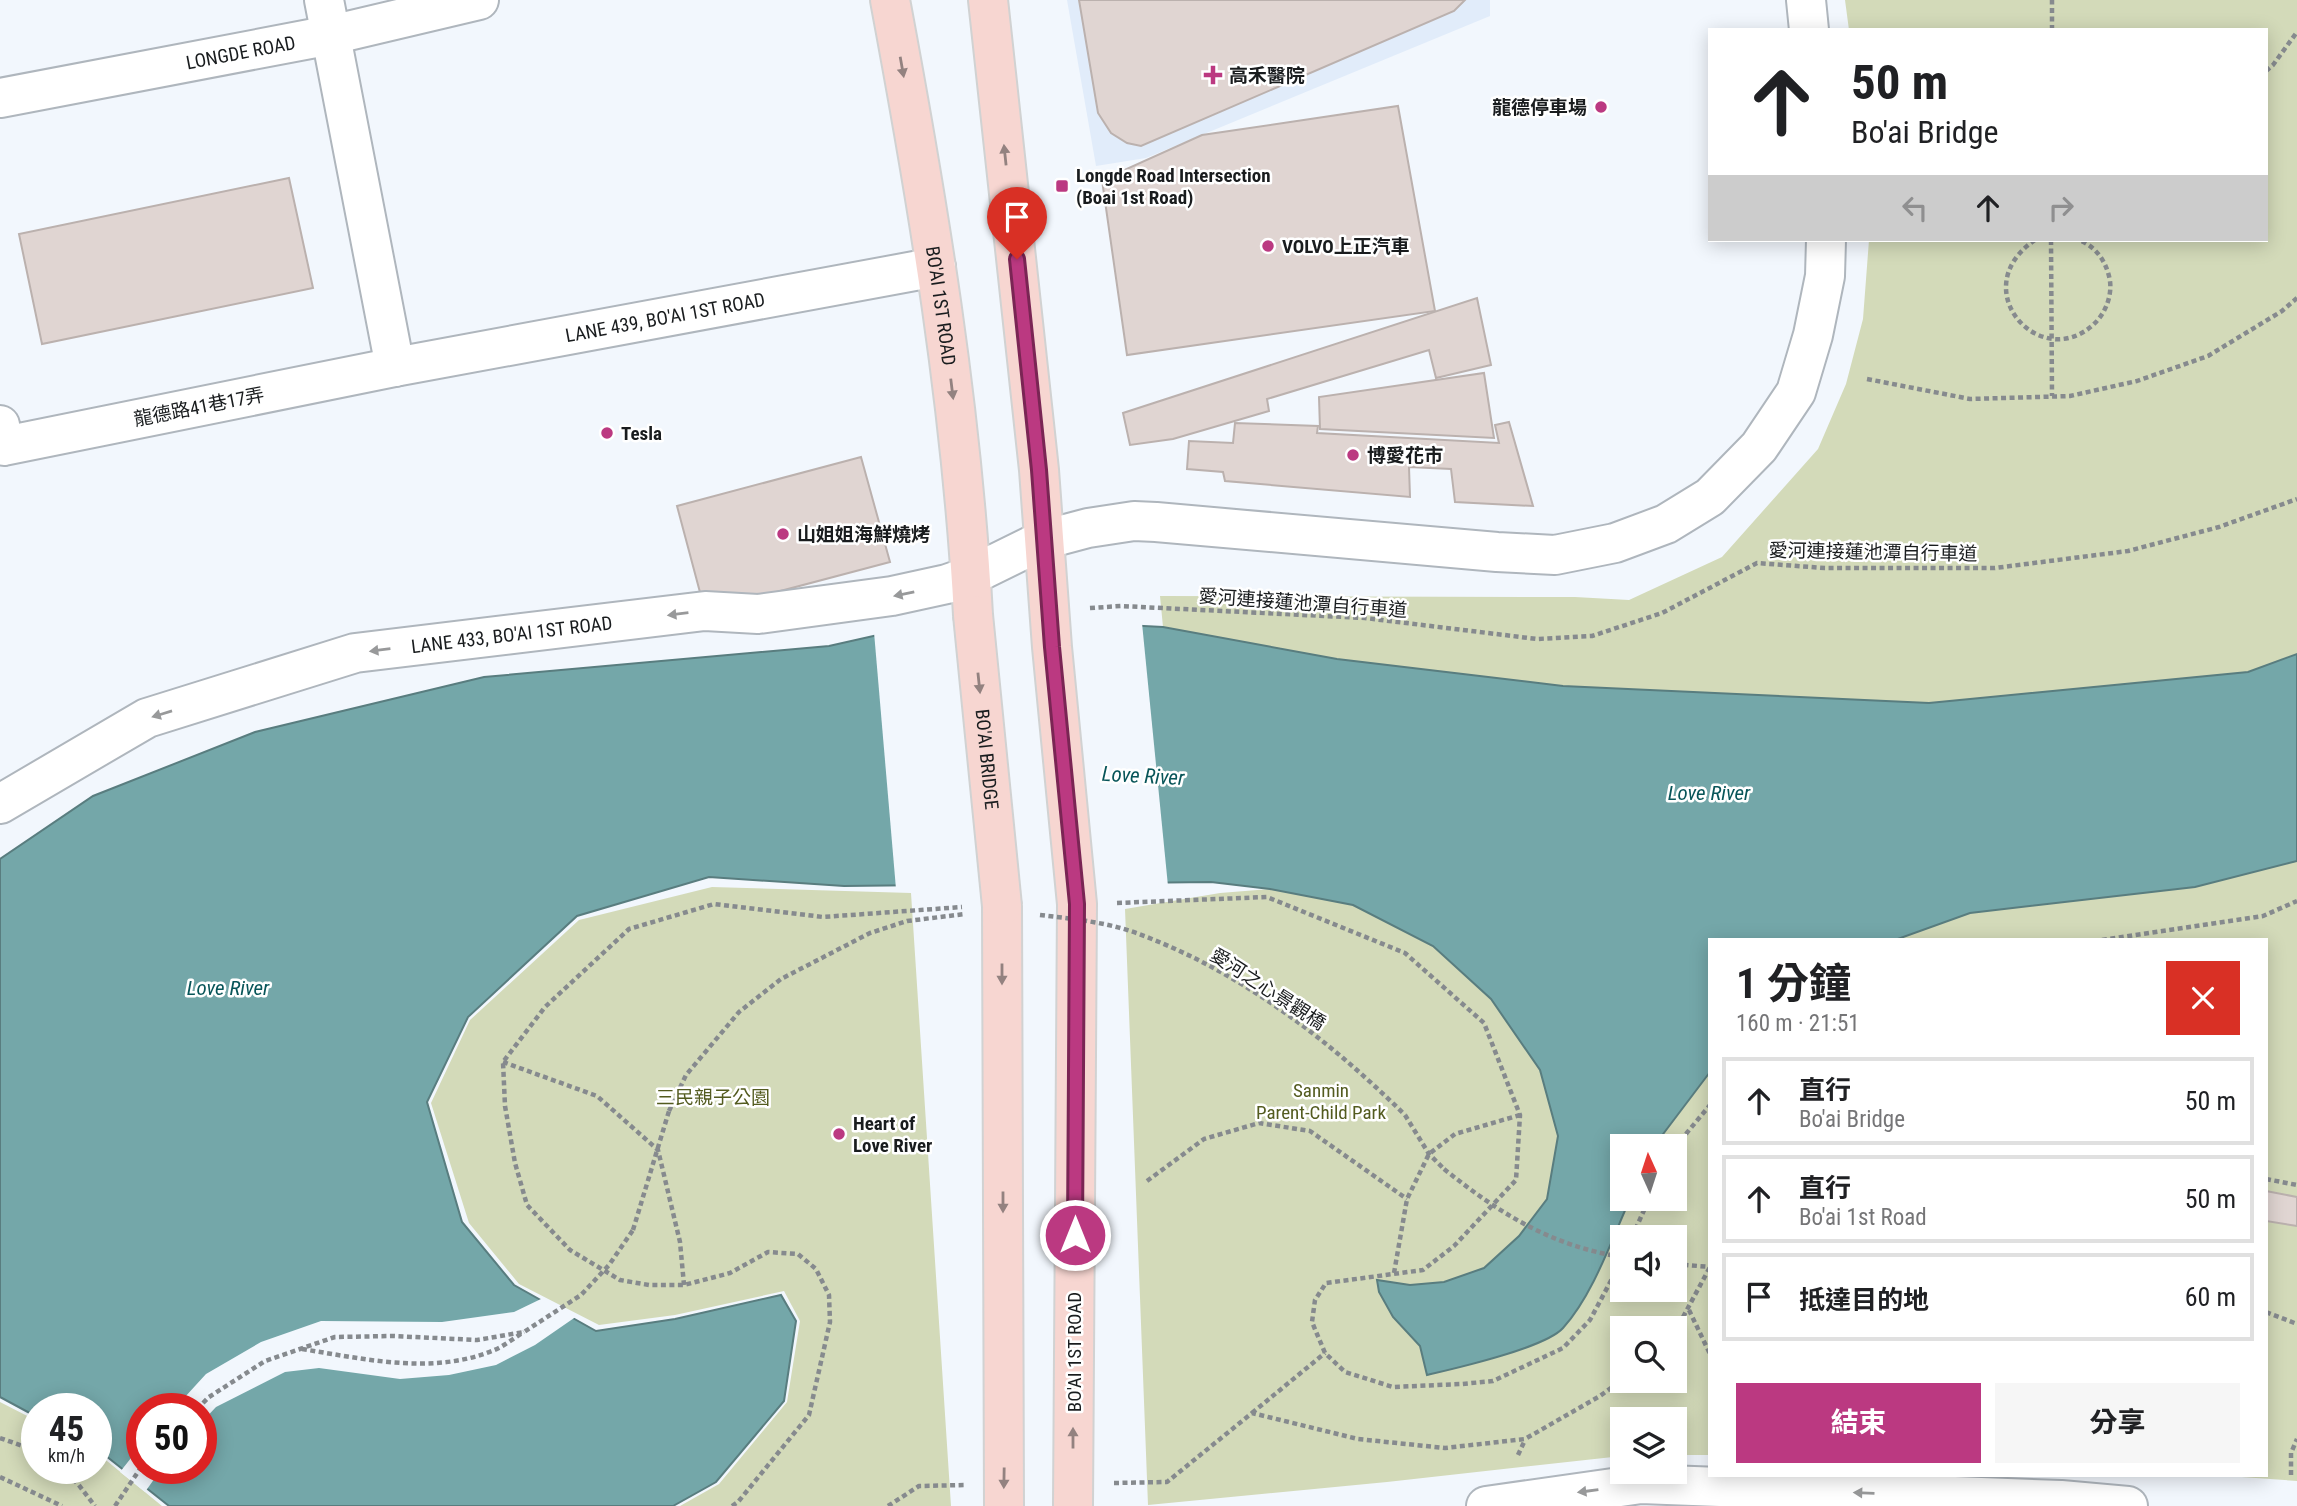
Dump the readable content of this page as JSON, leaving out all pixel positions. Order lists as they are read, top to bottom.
{
  "streets": {
    "main road": ["BO'AI 1ST ROAD", "BO'AI BRIDGE"],
    "street": [
      "LONGDE ROAD",
      "LANE 439, BO'AI 1ST ROAD",
      "龍德路41巷17弄",
      "LANE 433, BO'AI 1ST ROAD"
    ],
    "path": ["愛河連接蓮池潭自行車道", "愛河之心景觀橋"]
  },
  "crossings": [
    ["BO'AI 1ST ROAD", "LANE 439, BO'AI 1ST ROAD"],
    ["BO'AI 1ST ROAD", "LANE 433, BO'AI 1ST ROAD"],
    ["BO'AI 1ST ROAD", "BO'AI BRIDGE"],
    ["LANE 439, BO'AI 1ST ROAD", "龍德路41巷17弄"],
    ["BO'AI BRIDGE", "愛河之心景觀橋"]
  ],
  "one_way": ["LANE 433, BO'AI 1ST ROAD", "BO'AI BRIDGE"],
  "water": ["Love River"],
  "parks": ["Sanmin Parent-Child Park", "三民親子公園"],
  "places": {
    "health": ["高禾醫院"],
    "other": [
      "龍德停車場",
      "VOLVO上正汽車",
      "Tesla",
      "博愛花市",
      "山姐姐海鮮燒烤",
      "Heart of Love River"
    ],
    "transit": ["Longde Road Intersection (Boai 1st Road)"]
  },
  "north": "top",
  "page": {
    "turn": ["50 m", "Bo'ai Bridge"],
    "heading": ["1 分鐘", "160 m · 21:51"],
    "list": [
      {
        "name": "直行",
        "note": "Bo'ai Bridge",
        "value": "50 m"
      },
      {
        "name": "直行",
        "note": "Bo'ai 1st Road",
        "value": "50 m"
      },
      {
        "name": "抵達目的地",
        "value": "60 m"
      }
    ],
    "buttons": ["結束", "分享"],
    "speed": "45 km/h",
    "limit": "50"
  }
}
